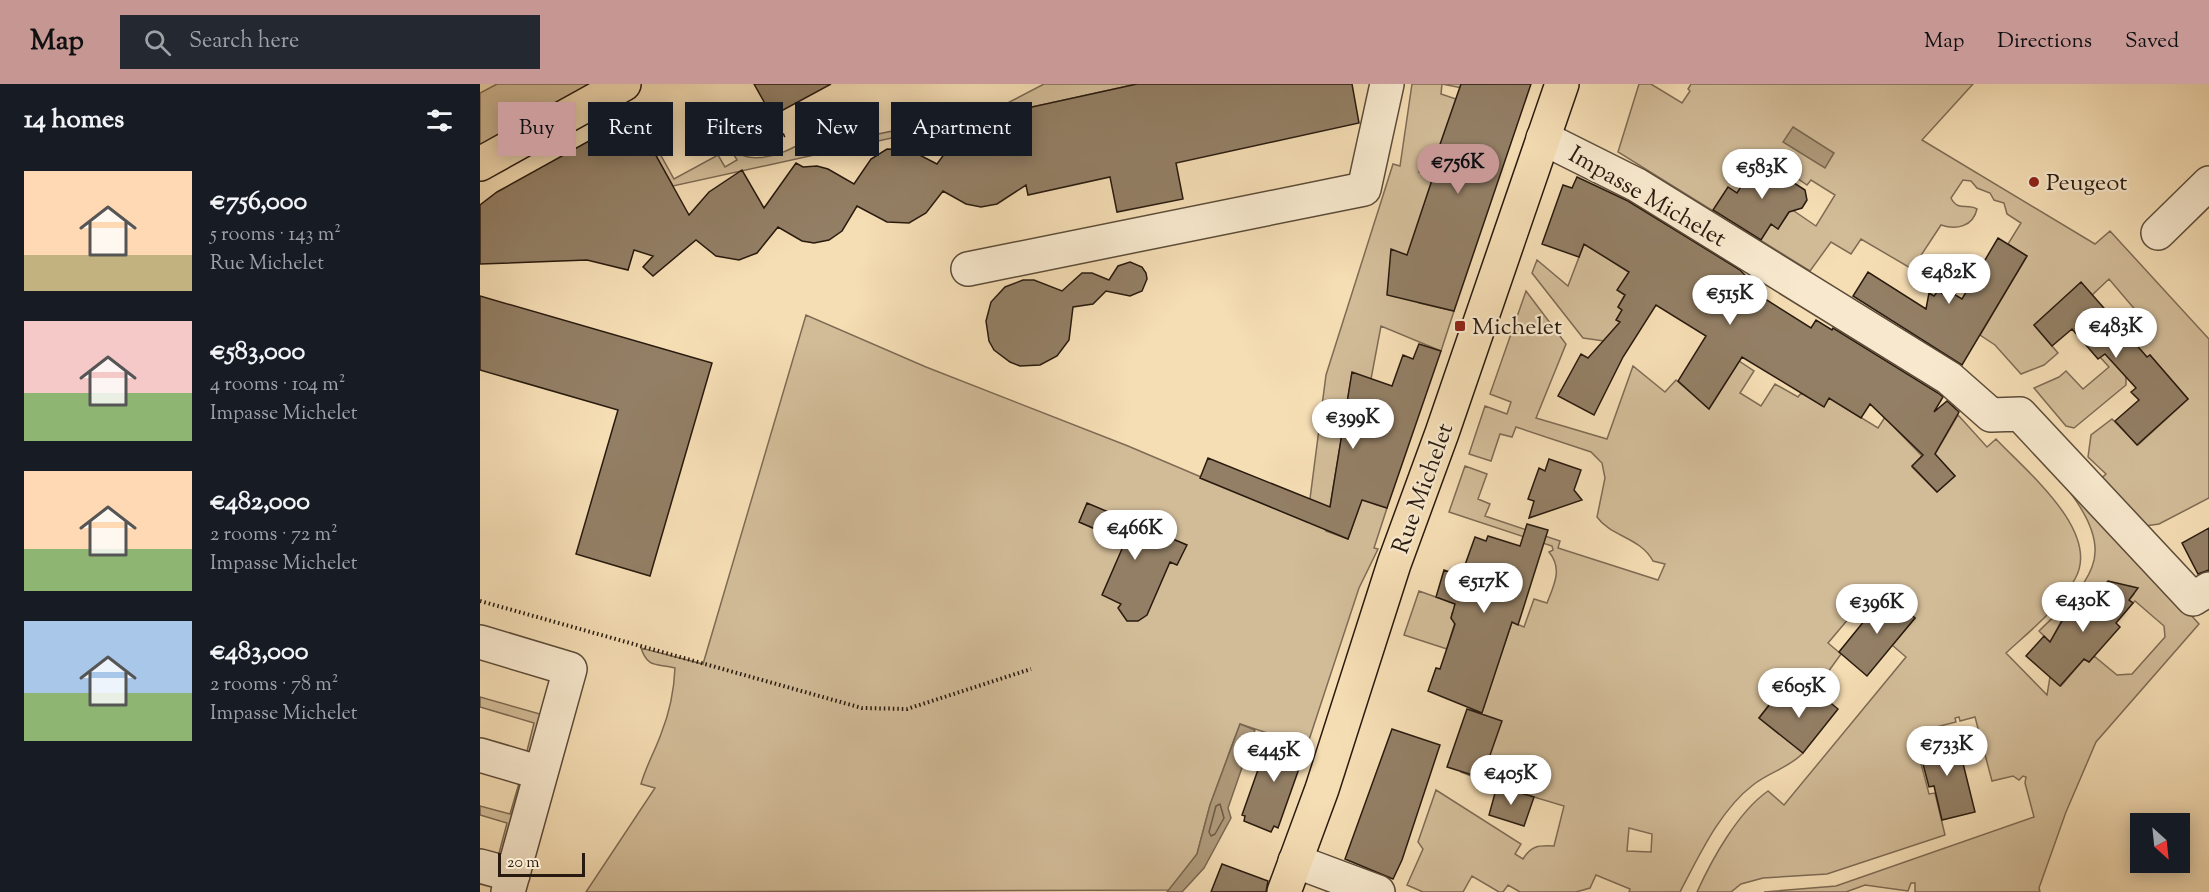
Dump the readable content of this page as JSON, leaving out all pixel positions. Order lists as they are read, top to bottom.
{
  "streets": {
    "main road": ["Rue Michelet"],
    "street": ["Impasse Michelet"]
  },
  "crossings": [
    ["Impasse Michelet", "Rue Michelet"]
  ],
  "places": {
    "other": ["Peugeot"],
    "transit": ["Michelet"]
  },
  "scale_bar": "20 m",
  "north": "bottom right",
  "page": {
    "header": "Map",
    "search": "Search here",
    "nav": ["Map", "Directions", "Saved"],
    "heading": "14 homes",
    "chip": [
      "Buy",
      "Rent",
      "Filters",
      "New",
      "Apartment"
    ],
    "price": [
      "€756K",
      "€583K",
      "€482K",
      "€515K",
      "€483K",
      "€399K",
      "€466K",
      "€517K",
      "€430K",
      "€396K",
      "€605K",
      "€733K",
      "€445K",
      "€405K"
    ],
    "list": [
      {
        "name": "€756,000",
        "note": "5 rooms · 143 m² · Rue Michelet"
      },
      {
        "name": "€583,000",
        "note": "4 rooms · 104 m² · Impasse Michelet"
      },
      {
        "name": "€482,000",
        "note": "2 rooms · 72 m² · Impasse Michelet"
      },
      {
        "name": "€483,000",
        "note": "2 rooms · 78 m² · Impasse Michelet"
      }
    ],
    "scale": "20 m"
  }
}
